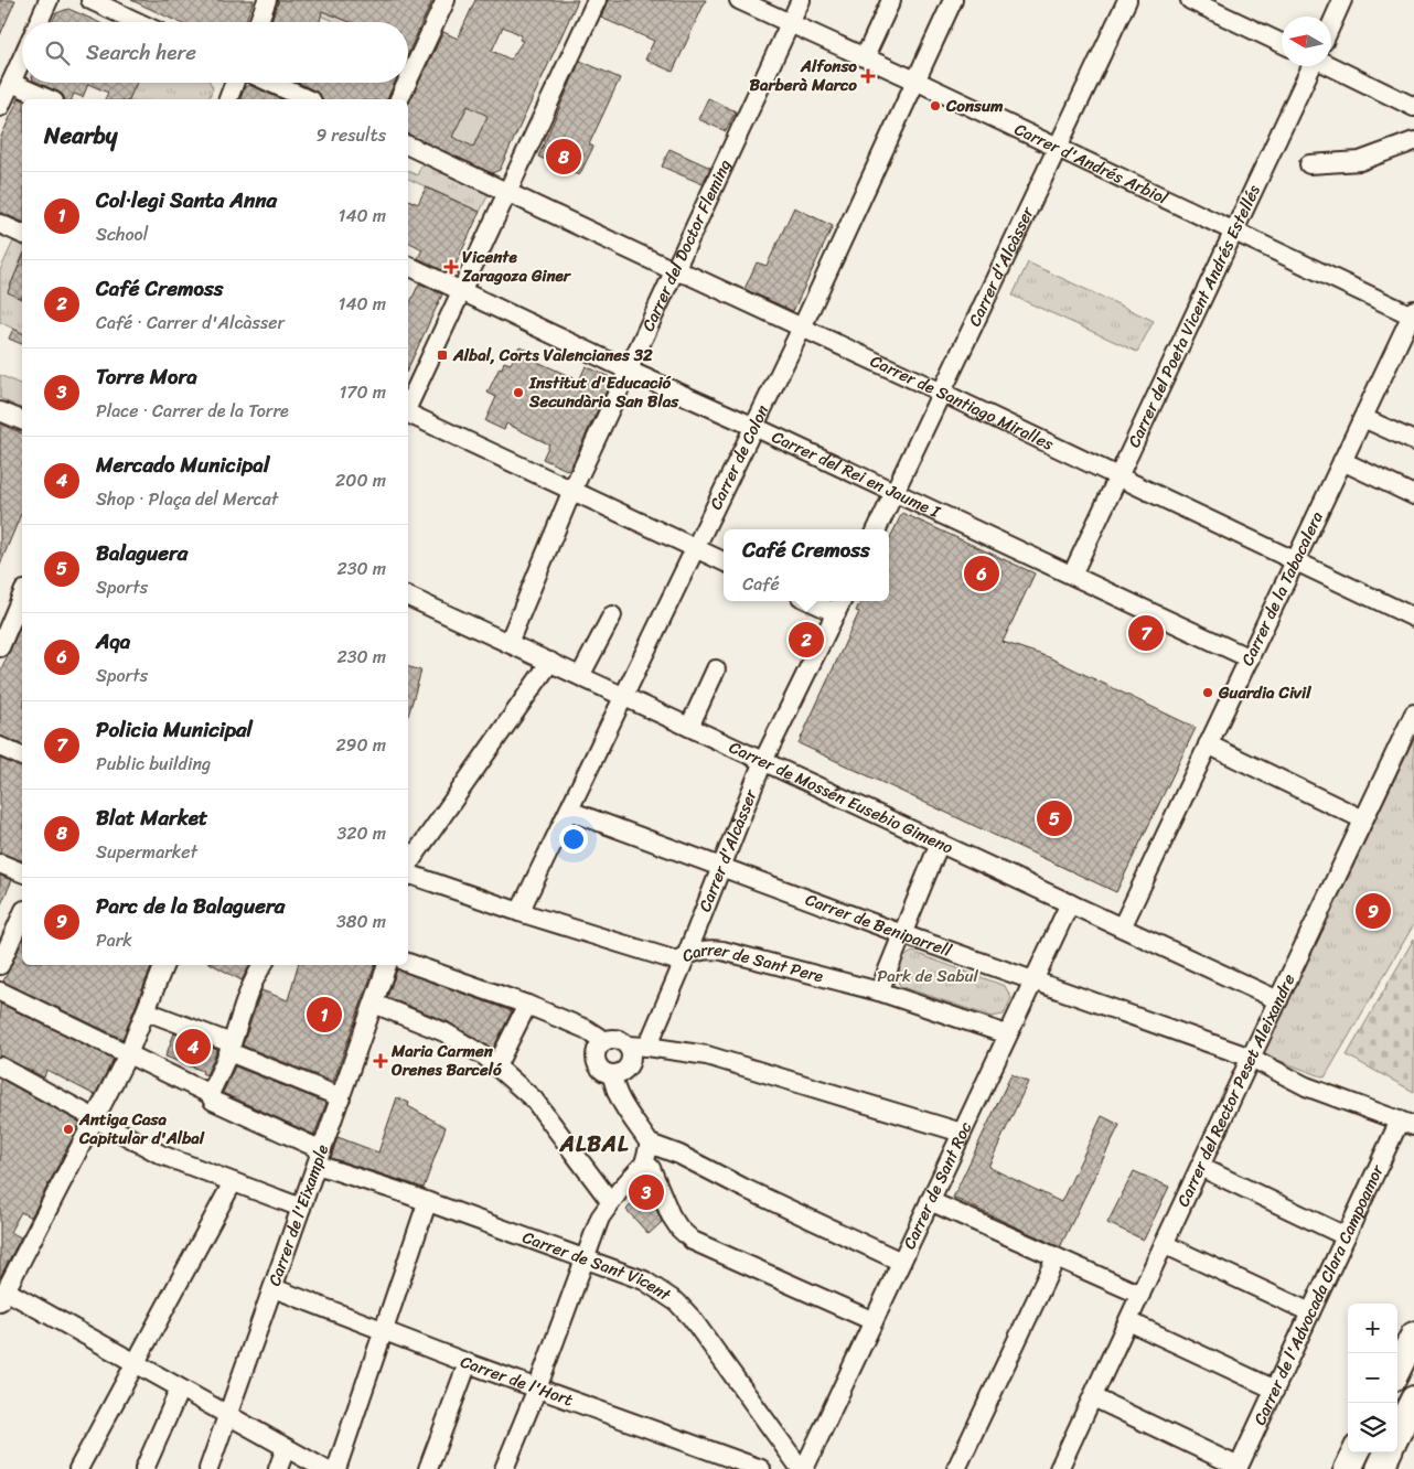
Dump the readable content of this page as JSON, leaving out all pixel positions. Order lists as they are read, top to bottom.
{
  "streets": {
    "street": [
      "Carrer d'Andrés Arbiol",
      "Carrer del Doctor Fleming",
      "Carrer d'Alcàsser",
      "Carrer del Poeta Vicent Andrés Estellés",
      "Carrer de Santiago Miralles",
      "Carrer de Colon",
      "Carrer del Rei en Jaume I",
      "Carrer de la Tabacalera",
      "Carrer de Mossén Eusebio Gimeno",
      "Carrer de Beniparrell",
      "Carrer de Sant Pere",
      "Carrer del Rector Peset Aleixandre",
      "Carrer de Sant Roc",
      "Carrer de l'Eixample",
      "Carrer de Sant Vicent",
      "Carrer de l'Advocada Clara Campoamor",
      "Carrer de l'Hort"
    ]
  },
  "crossings": [
    ["Carrer d'Andrés Arbiol", "Carrer del Doctor Fleming"],
    ["Carrer d'Andrés Arbiol", "Carrer d'Alcàsser"],
    ["Carrer d'Andrés Arbiol", "Carrer del Poeta Vicent Andrés Estellés"],
    ["Carrer d'Andrés Arbiol", "Carrer de Colon"],
    ["Carrer d'Andrés Arbiol", "Carrer de la Tabacalera"],
    ["Carrer del Doctor Fleming", "Carrer de Santiago Miralles"],
    ["Carrer del Doctor Fleming", "Carrer del Rei en Jaume I"],
    ["Carrer del Doctor Fleming", "Carrer de Mossén Eusebio Gimeno"],
    ["Carrer d'Alcàsser", "Carrer de Santiago Miralles"],
    ["Carrer d'Alcàsser", "Carrer del Rei en Jaume I"],
    ["Carrer d'Alcàsser", "Carrer de Mossén Eusebio Gimeno"],
    ["Carrer d'Alcàsser", "Carrer de Beniparrell"],
    ["Carrer d'Alcàsser", "Carrer de Sant Pere"],
    ["Carrer del Poeta Vicent Andrés Estellés", "Carrer de Santiago Miralles"],
    ["Carrer del Poeta Vicent Andrés Estellés", "Carrer del Rei en Jaume I"],
    ["Carrer de Santiago Miralles", "Carrer de Colon"],
    ["Carrer de Santiago Miralles", "Carrer de la Tabacalera"],
    ["Carrer de Colon", "Carrer del Rei en Jaume I"],
    ["Carrer de Colon", "Carrer de Mossén Eusebio Gimeno"],
    ["Carrer de Colon", "Carrer de Beniparrell"],
    ["Carrer de Colon", "Carrer de Sant Pere"],
    ["Carrer del Rei en Jaume I", "Carrer de la Tabacalera"],
    ["Carrer de la Tabacalera", "Carrer de Mossén Eusebio Gimeno"],
    ["Carrer de Mossén Eusebio Gimeno", "Carrer del Rector Peset Aleixandre"],
    ["Carrer de Mossén Eusebio Gimeno", "Carrer de Sant Roc"],
    ["Carrer de Beniparrell", "Carrer del Rector Peset Aleixandre"],
    ["Carrer de Beniparrell", "Carrer de Sant Roc"],
    ["Carrer de Beniparrell", "Carrer de l'Advocada Clara Campoamor"],
    ["Carrer de Sant Pere", "Carrer de Sant Roc"],
    ["Carrer de Sant Roc", "Carrer de Sant Vicent"],
    ["Carrer de l'Eixample", "Carrer de Sant Vicent"],
    ["Carrer de l'Eixample", "Carrer de l'Hort"]
  ],
  "districts": ["ALBAL"],
  "parks": ["Park de Sabul"],
  "places": {
    "health": ["Alfonso Barberà Marco", "Vicente Zaragoza Giner", "Maria Carmen Orenes Barceló"],
    "other": [
      "Consum",
      "Institut d'Educació Secundària San Blas",
      "Guardia Civil",
      "Antiga Casa Capitular d'Albal"
    ],
    "transit": ["Albal, Corts Valencianes 32"]
  },
  "north": "left",
  "page": {
    "search": "Search here",
    "heading": ["Nearby", "9 results"],
    "pins": [
      "8",
      "6",
      "7",
      "2",
      "5",
      "9",
      "1",
      "4",
      "3"
    ],
    "list": [
      {
        "mark": "1",
        "name": "Col·legi Santa Anna",
        "note": "School",
        "value": "140 m"
      },
      {
        "mark": "2",
        "name": "Café Cremoss",
        "note": "Café · Carrer d'Alcàsser",
        "value": "140 m"
      },
      {
        "mark": "3",
        "name": "Torre Mora",
        "note": "Place · Carrer de la Torre",
        "value": "170 m"
      },
      {
        "mark": "4",
        "name": "Mercado Municipal",
        "note": "Shop · Plaça del Mercat",
        "value": "200 m"
      },
      {
        "mark": "5",
        "name": "Balaguera",
        "note": "Sports",
        "value": "230 m"
      },
      {
        "mark": "6",
        "name": "Aqa",
        "note": "Sports",
        "value": "230 m"
      },
      {
        "mark": "7",
        "name": "Policia Municipal",
        "note": "Public building",
        "value": "290 m"
      },
      {
        "mark": "8",
        "name": "Blat Market",
        "note": "Supermarket",
        "value": "320 m"
      },
      {
        "mark": "9",
        "name": "Parc de la Balaguera",
        "note": "Park",
        "value": "380 m"
      }
    ],
    "popup": ["Café Cremoss", "Café"],
    "map_buttons": ["+", "−"]
  }
}
